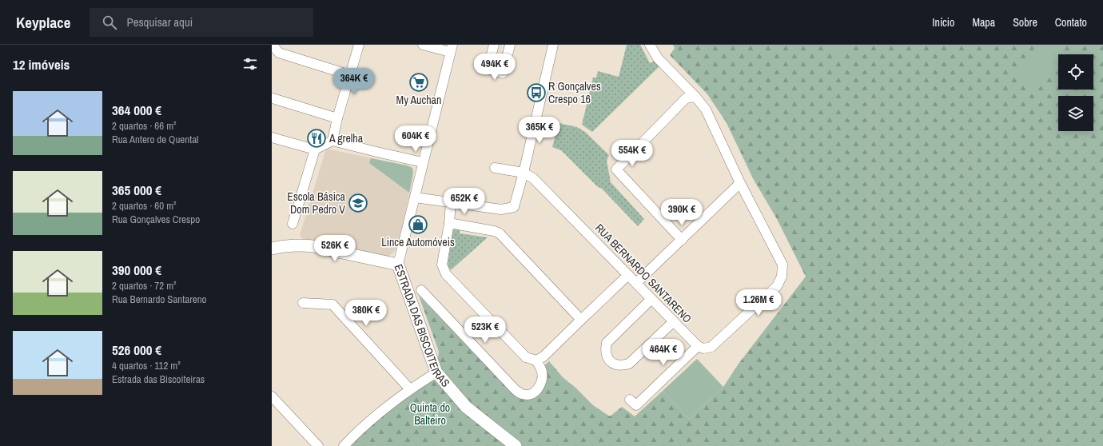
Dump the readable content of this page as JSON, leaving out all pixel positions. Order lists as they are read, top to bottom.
{
  "streets": {
    "street": ["RUA BERNARDO SANTARENO", "ESTRADA DAS BISCOITEIRAS"]
  },
  "parks": ["Quinta do Balteiro"],
  "places": {
    "supermarket": ["My Auchan"],
    "bus stop": ["R Gonçalves Crespo 16"],
    "restaurant": ["A grelha"],
    "school or university": ["Escola Básica Dom Pedro V"],
    "shop": ["Lince Automóveis"]
  },
  "page": {
    "header": "Keyplace",
    "search": "Pesquisar aqui",
    "nav": [
      "Início",
      "Mapa",
      "Sobre",
      "Contato"
    ],
    "heading": "12 imóveis",
    "price": [
      "494K €",
      "364K €",
      "365K €",
      "604K €",
      "554K €",
      "652K €",
      "390K €",
      "526K €",
      "1.26M €",
      "380K €",
      "523K €",
      "464K €"
    ],
    "list": [
      {
        "name": "364 000 €",
        "note": "2 quartos · 66 m² · Rua Antero de Quental"
      },
      {
        "name": "365 000 €",
        "note": "2 quartos · 60 m² · Rua Gonçalves Crespo"
      },
      {
        "name": "390 000 €",
        "note": "2 quartos · 72 m² · Rua Bernardo Santareno"
      },
      {
        "name": "526 000 €",
        "note": "4 quartos · 112 m² · Estrada das Biscoiteiras"
      }
    ]
  }
}
